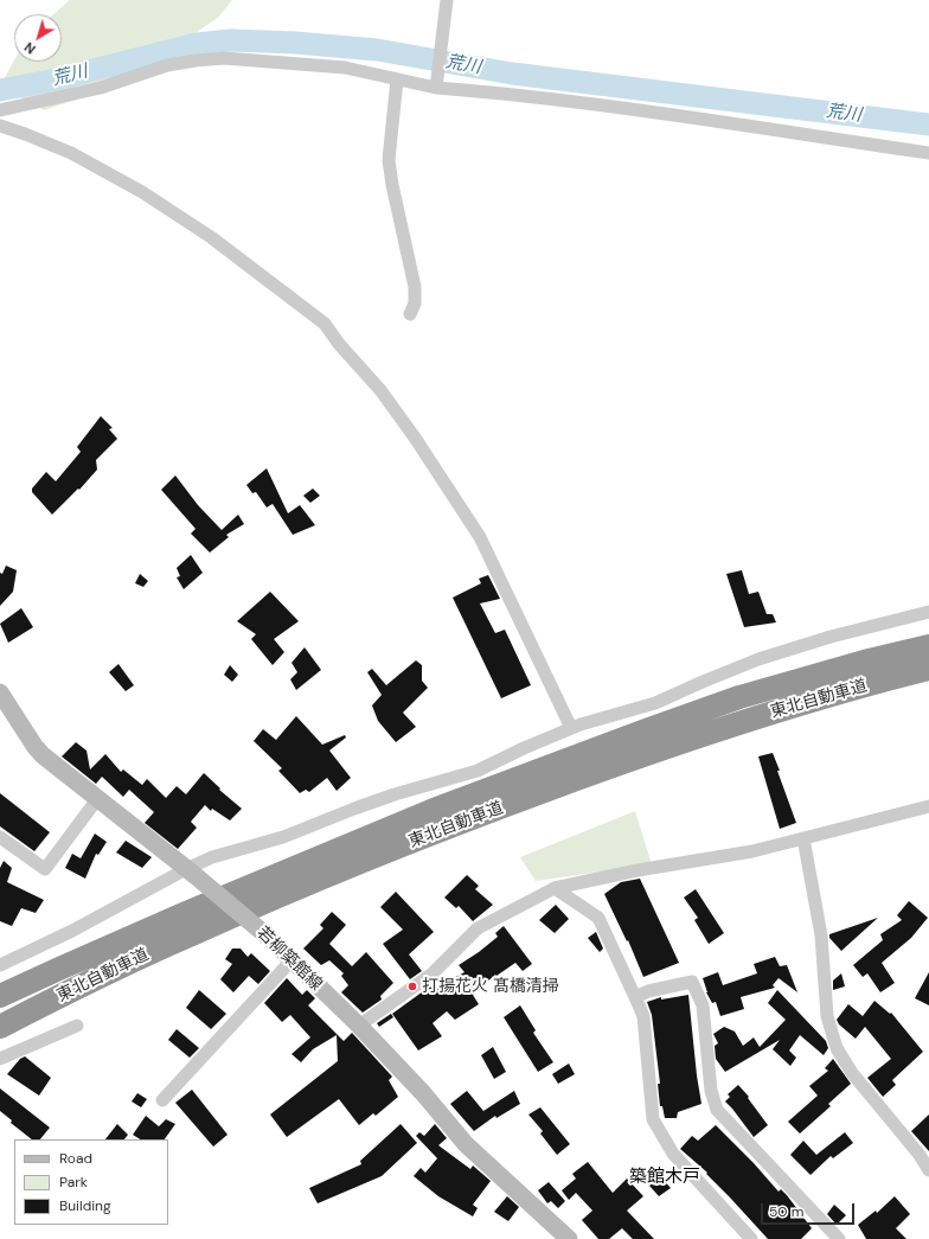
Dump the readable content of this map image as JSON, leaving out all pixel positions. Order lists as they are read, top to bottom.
{
  "streets": {
    "highway": ["東北自動車道"],
    "main road": ["若柳築館線"]
  },
  "districts": ["築館木戸"],
  "water": ["荒川"],
  "places": ["打揚花火 髙橋清掃"],
  "legend": ["Road", "Park", "Building"],
  "scale_bar": "50 m",
  "north": "bottom left"
}
